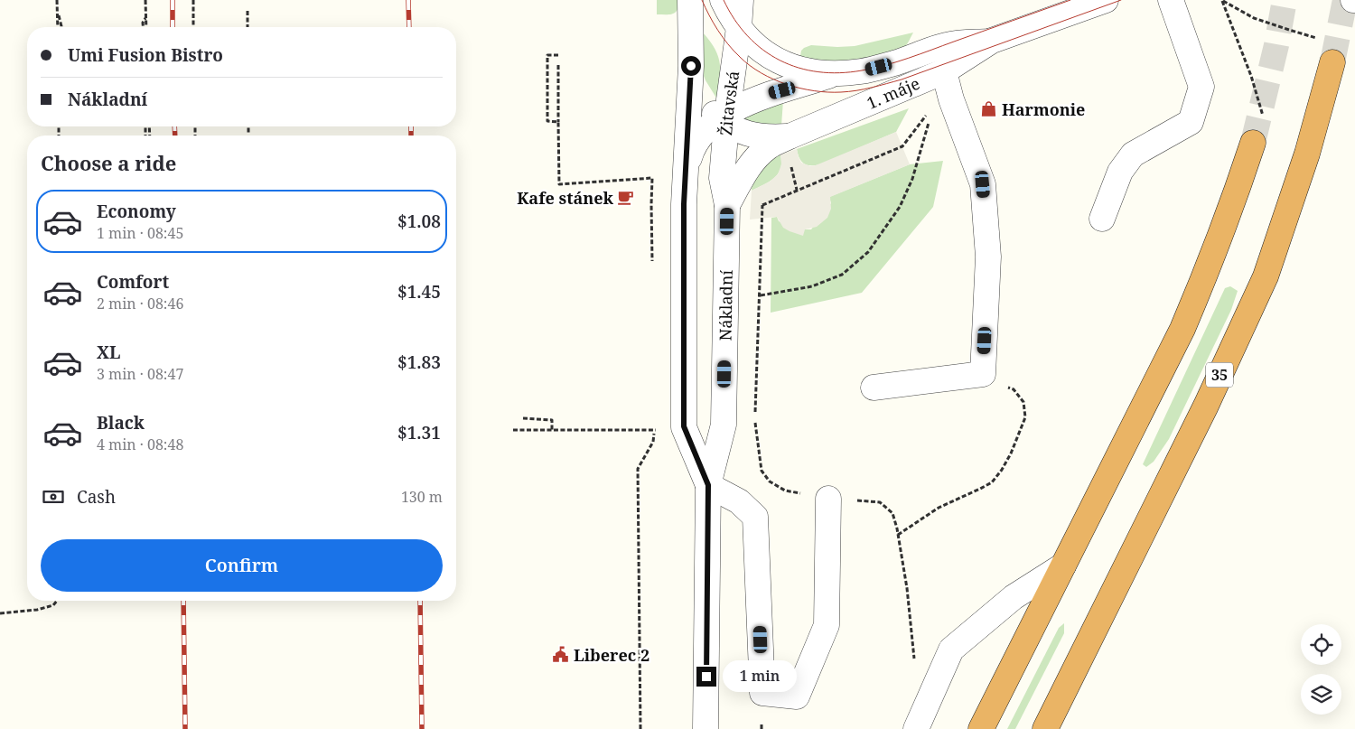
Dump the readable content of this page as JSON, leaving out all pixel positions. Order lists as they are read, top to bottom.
{
  "streets": {
    "highway": ["35"],
    "street": ["1. máje", "Žitavská", "Nákladní"]
  },
  "crossings": [
    ["1. máje", "Žitavská"],
    ["1. máje", "Nákladní"],
    ["Žitavská", "Nákladní"]
  ],
  "places": {
    "shop": ["Harmonie"],
    "cafe": ["Kafe stánek"],
    "public building": ["Liberec 2"]
  },
  "page": {
    "banner": ["Umi Fusion Bistro", "Nákladní"],
    "heading": "Choose a ride",
    "list": [
      {
        "name": "Economy",
        "note": "1 min · 08:45",
        "value": "$1.08"
      },
      {
        "name": "Comfort",
        "note": "2 min · 08:46",
        "value": "$1.45"
      },
      {
        "name": "XL",
        "note": "3 min · 08:47",
        "value": "$1.83"
      },
      {
        "name": "Black",
        "note": "4 min · 08:48",
        "value": "$1.31"
      }
    ],
    "pay": ["Cash", "130 m"],
    "buttons": "Confirm",
    "bubble": "1 min"
  }
}
